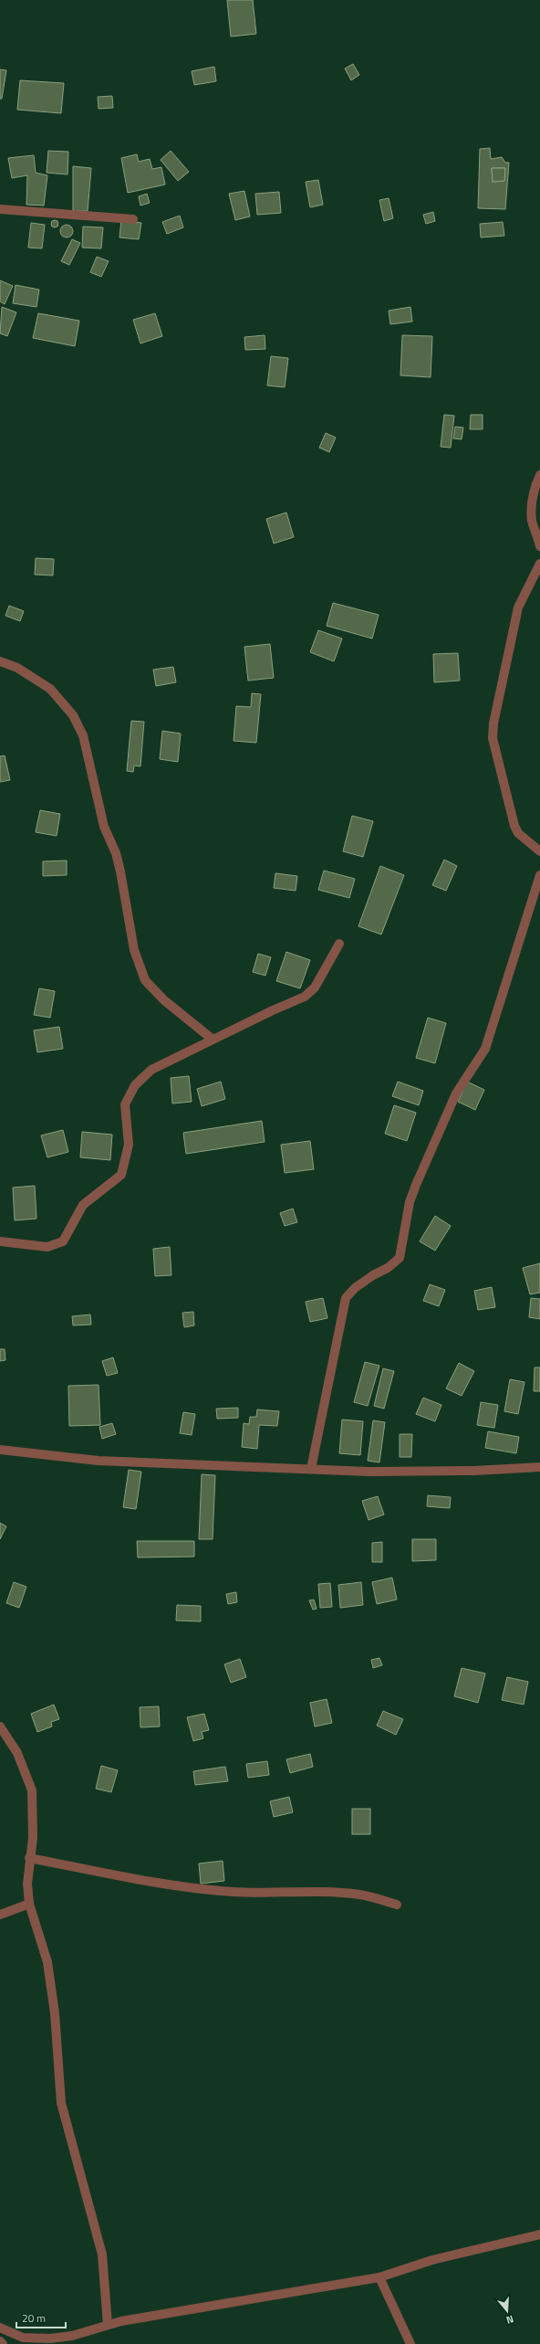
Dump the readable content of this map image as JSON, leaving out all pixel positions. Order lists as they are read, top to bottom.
{
  "scale_bar": "20 m",
  "north": "bottom"
}
